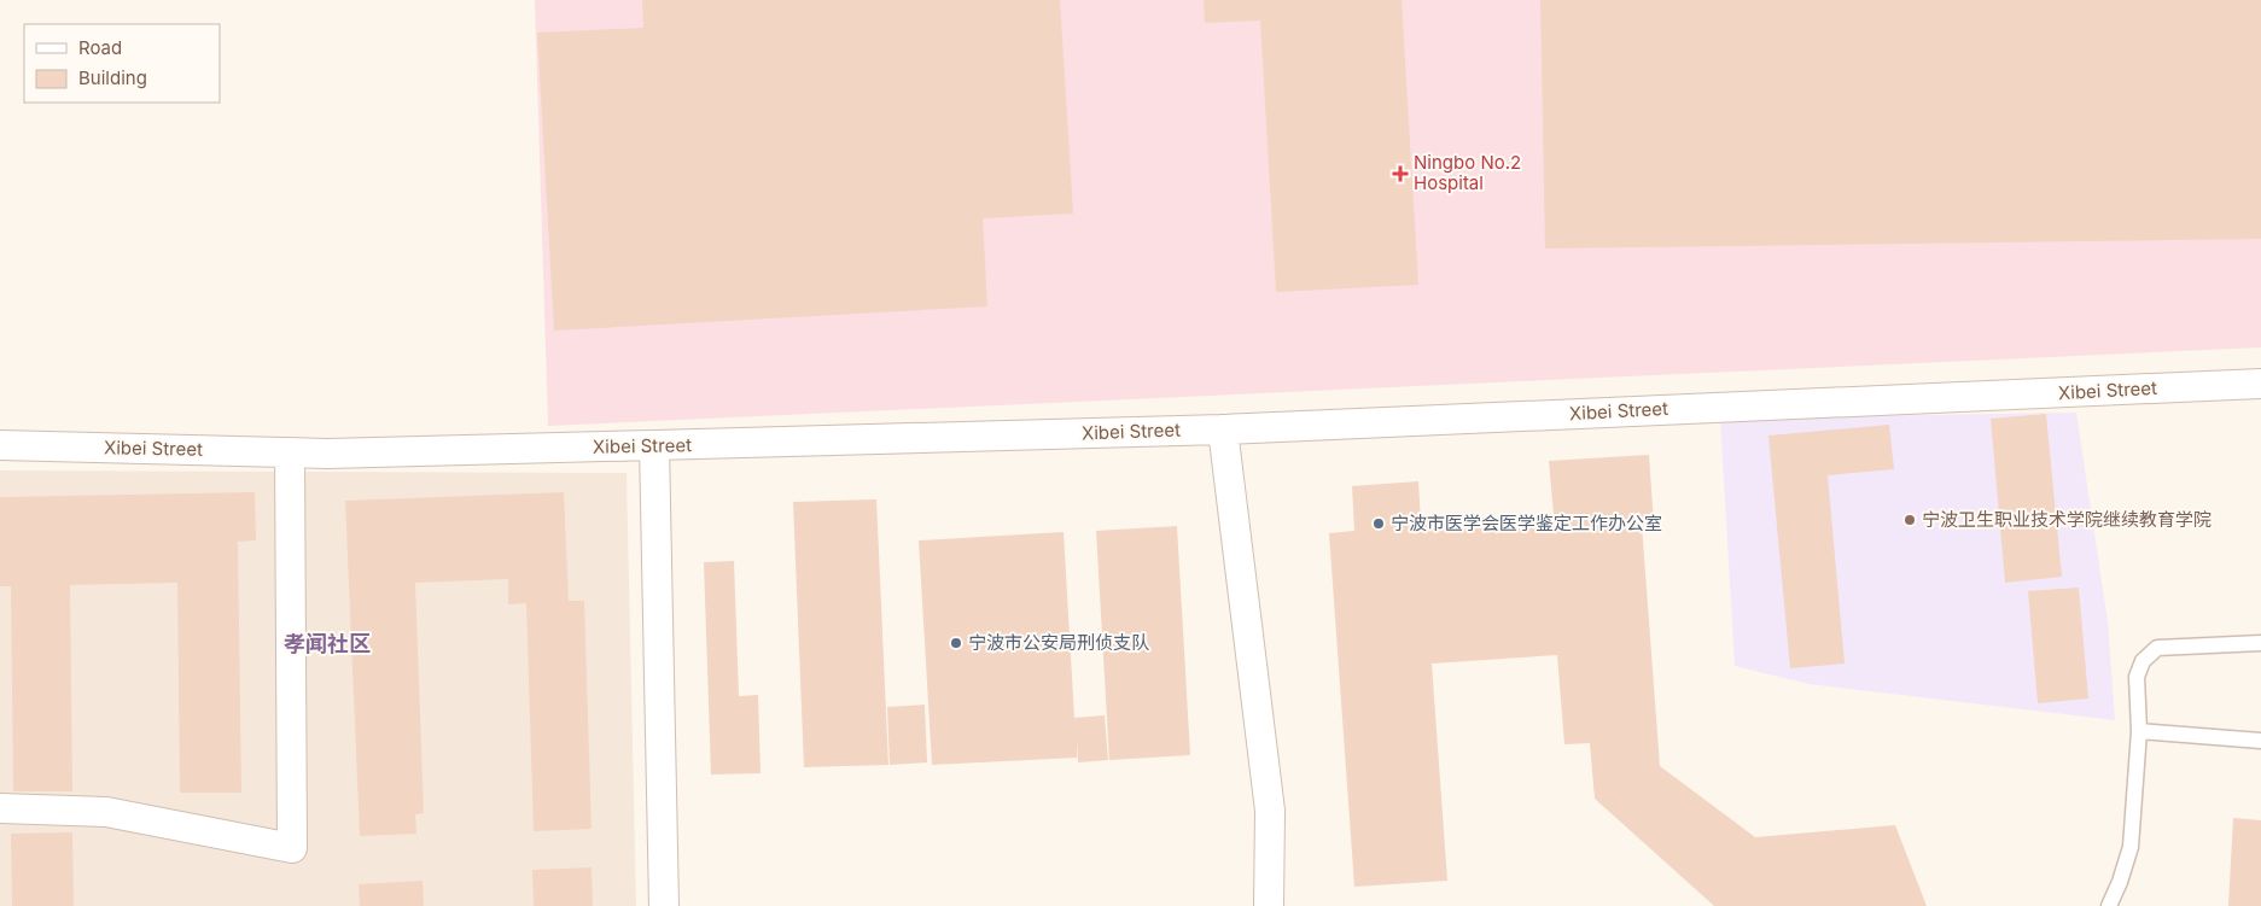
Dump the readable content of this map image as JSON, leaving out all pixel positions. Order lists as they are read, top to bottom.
{
  "streets": {
    "street": ["Xibei Street"]
  },
  "districts": ["孝闻社区"],
  "places": {
    "health": ["Ningbo No.2 Hospital"],
    "other": ["宁波卫生职业技术学院继续教育学院", "宁波市医学会医学鉴定工作办公室", "宁波市公安局刑侦支队"]
  },
  "legend": ["Road", "Building"]
}
